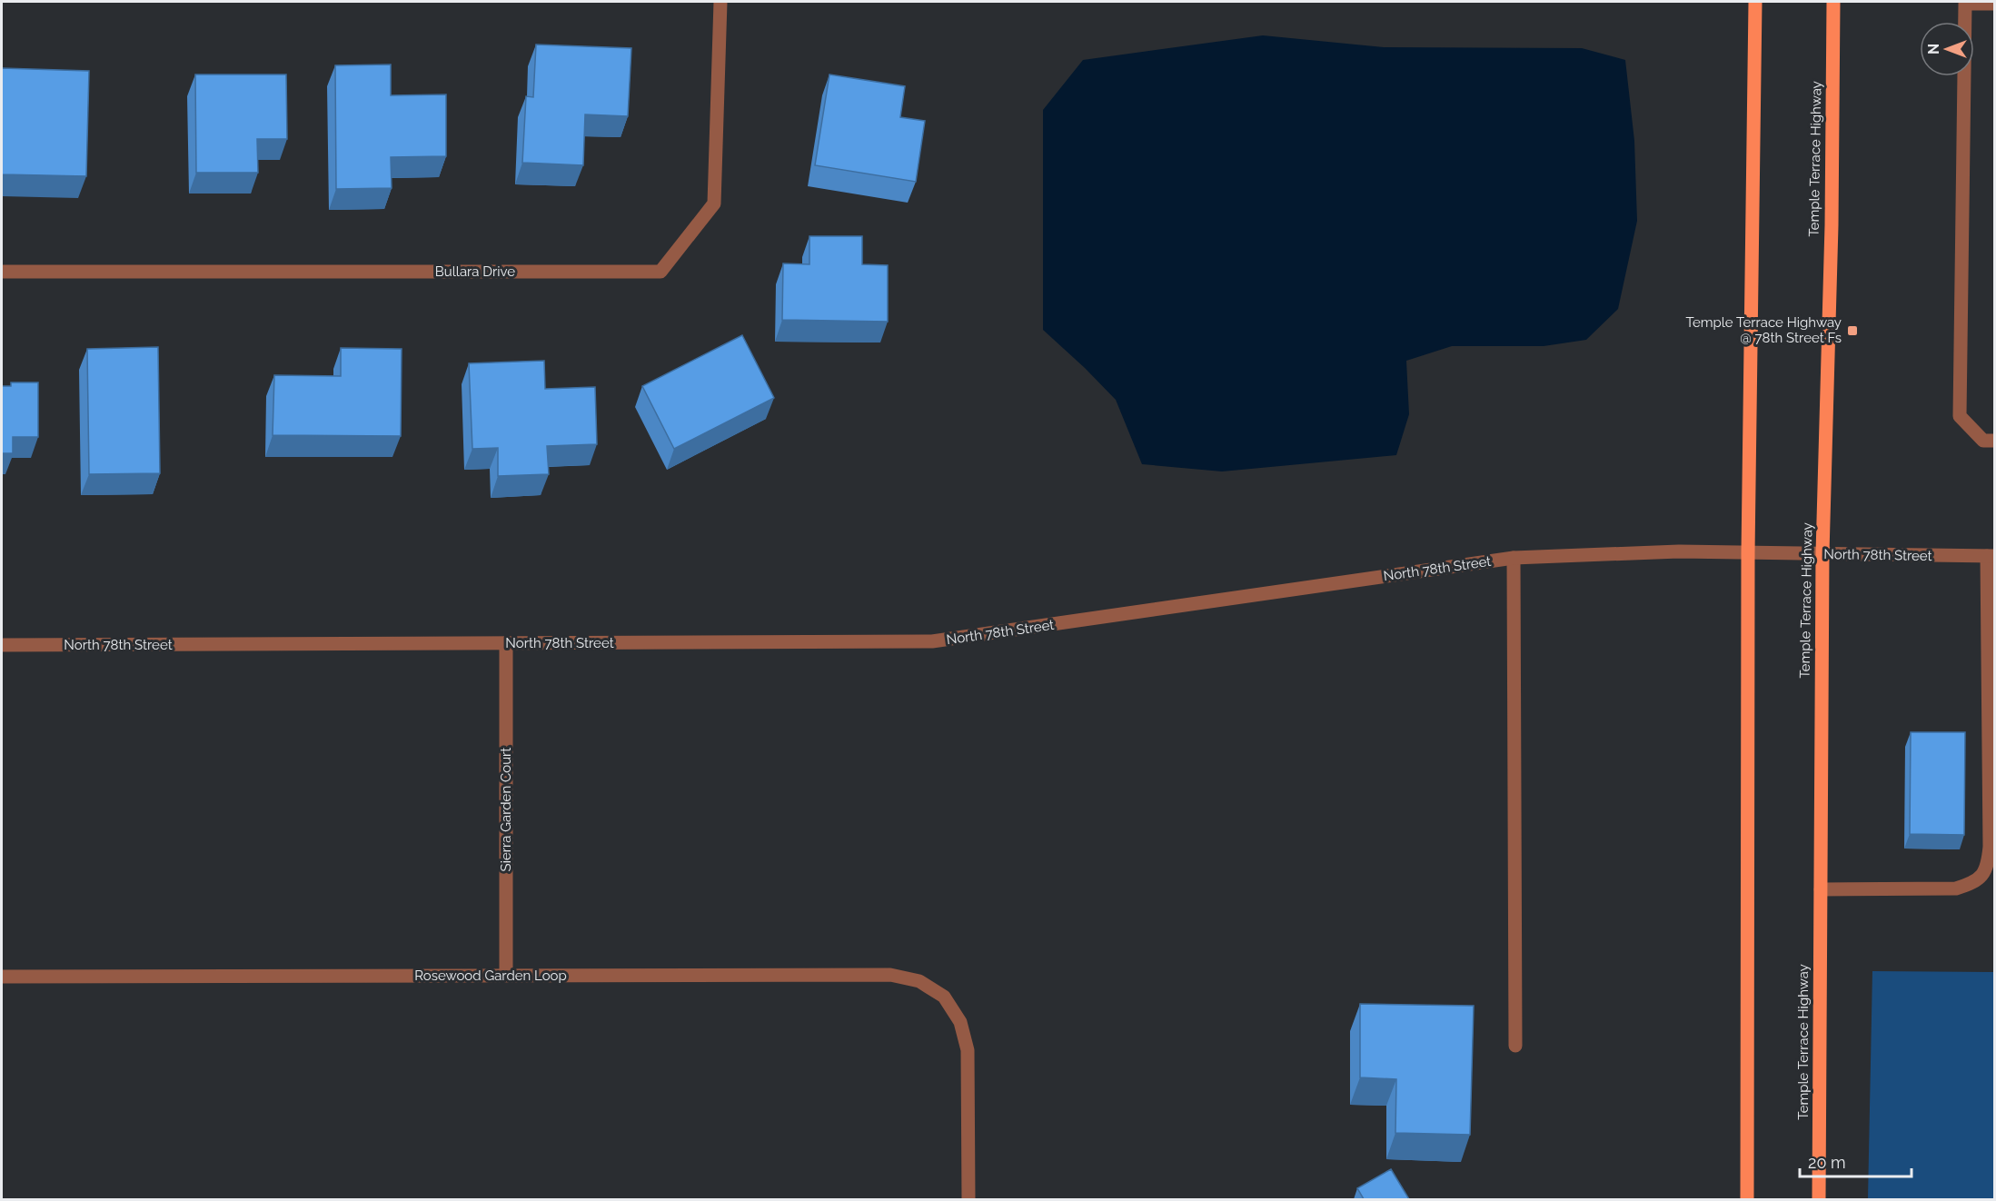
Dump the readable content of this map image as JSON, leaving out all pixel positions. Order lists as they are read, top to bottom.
{
  "streets": {
    "main road": ["Temple Terrace Highway"],
    "street": [
      "Bullara Drive",
      "North 78th Street",
      "Sierra Garden Court",
      "Rosewood Garden Loop"
    ]
  },
  "crossings": [
    ["Temple Terrace Highway", "North 78th Street"],
    ["North 78th Street", "Sierra Garden Court"],
    ["Sierra Garden Court", "Rosewood Garden Loop"]
  ],
  "places": {
    "transit": ["Temple Terrace Highway @ 78th Street Fs"]
  },
  "scale_bar": "20 m",
  "north": "left"
}
